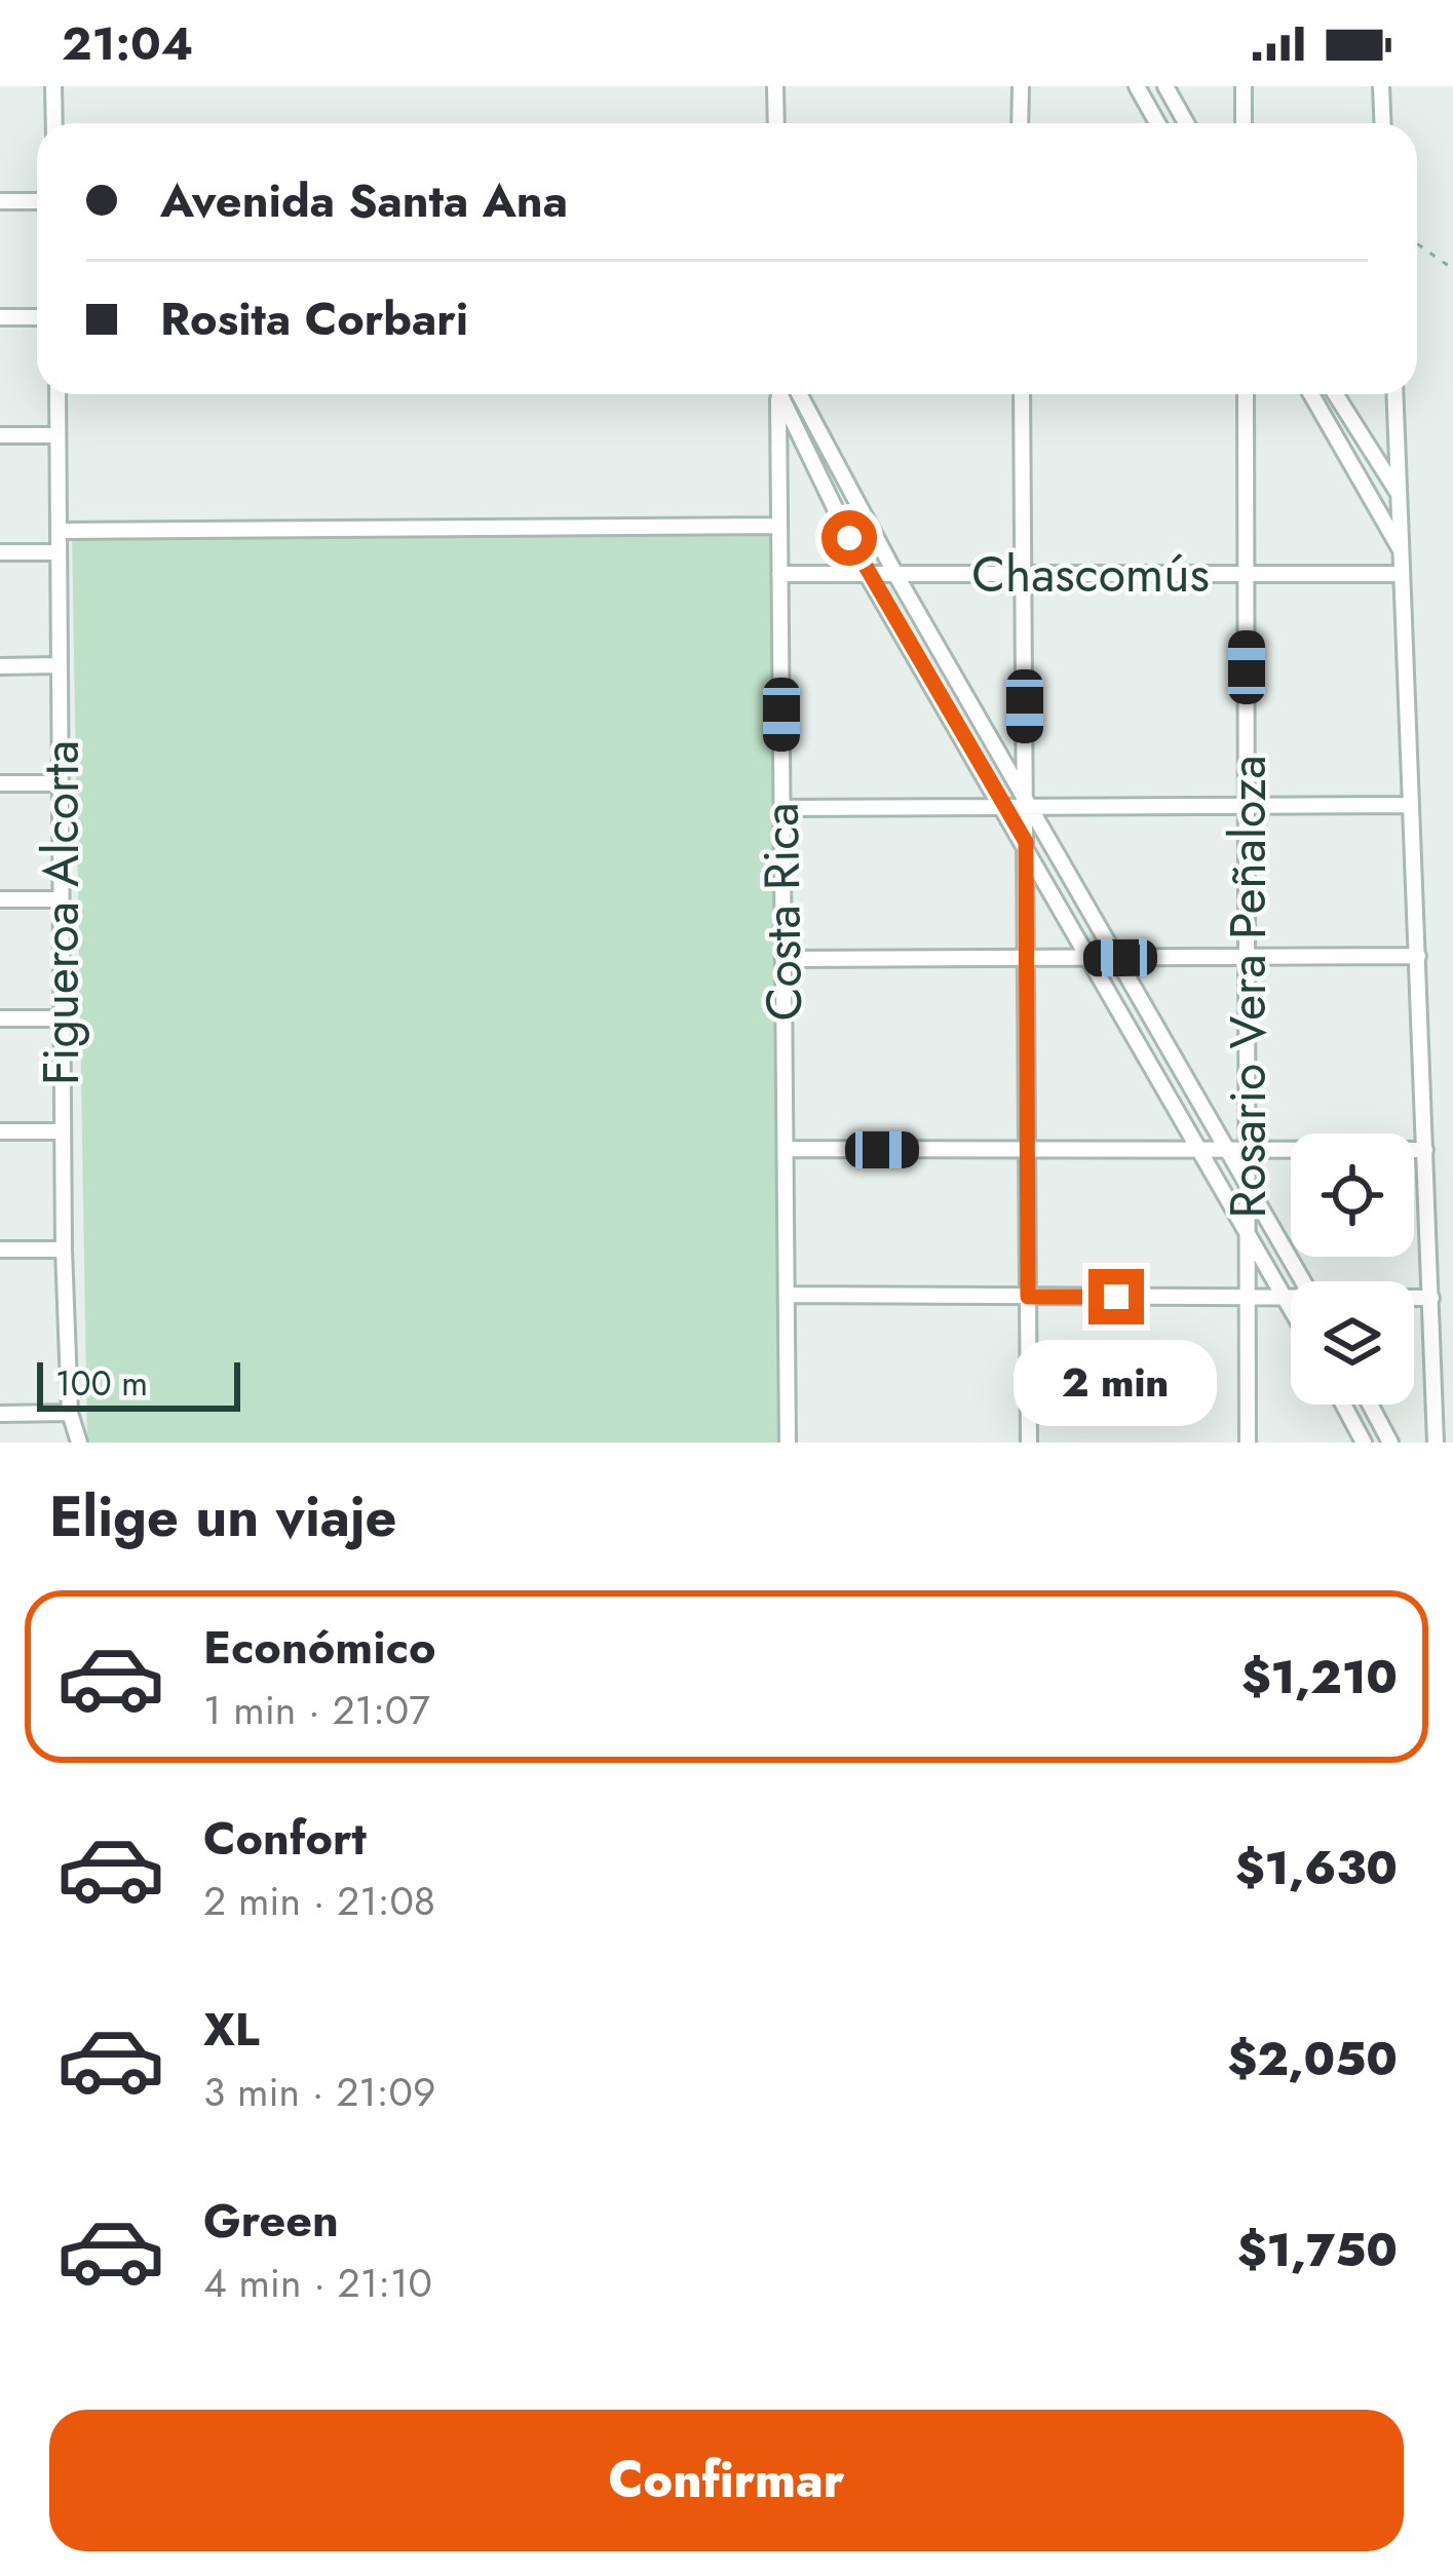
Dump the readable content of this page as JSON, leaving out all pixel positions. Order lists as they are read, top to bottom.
{
  "streets": {
    "street": [
      "Chascomús",
      "Costa Rica",
      "Figueroa Alcorta",
      "Rosario Vera Peñaloza"
    ]
  },
  "crossings": [
    ["Chascomús", "Costa Rica"],
    ["Chascomús", "Rosario Vera Peñaloza"]
  ],
  "scale_bar": "100 m",
  "page": {
    "status": "21:04",
    "banner": ["Avenida Santa Ana", "Rosita Corbari"],
    "bubble": "2 min",
    "scale": "100 m",
    "heading": "Elige un viaje",
    "list": [
      {
        "name": "Económico",
        "note": "1 min · 21:07",
        "value": "$1,210"
      },
      {
        "name": "Confort",
        "note": "2 min · 21:08",
        "value": "$1,630"
      },
      {
        "name": "XL",
        "note": "3 min · 21:09",
        "value": "$2,050"
      },
      {
        "name": "Green",
        "note": "4 min · 21:10",
        "value": "$1,750"
      }
    ],
    "buttons": "Confirmar"
  }
}
